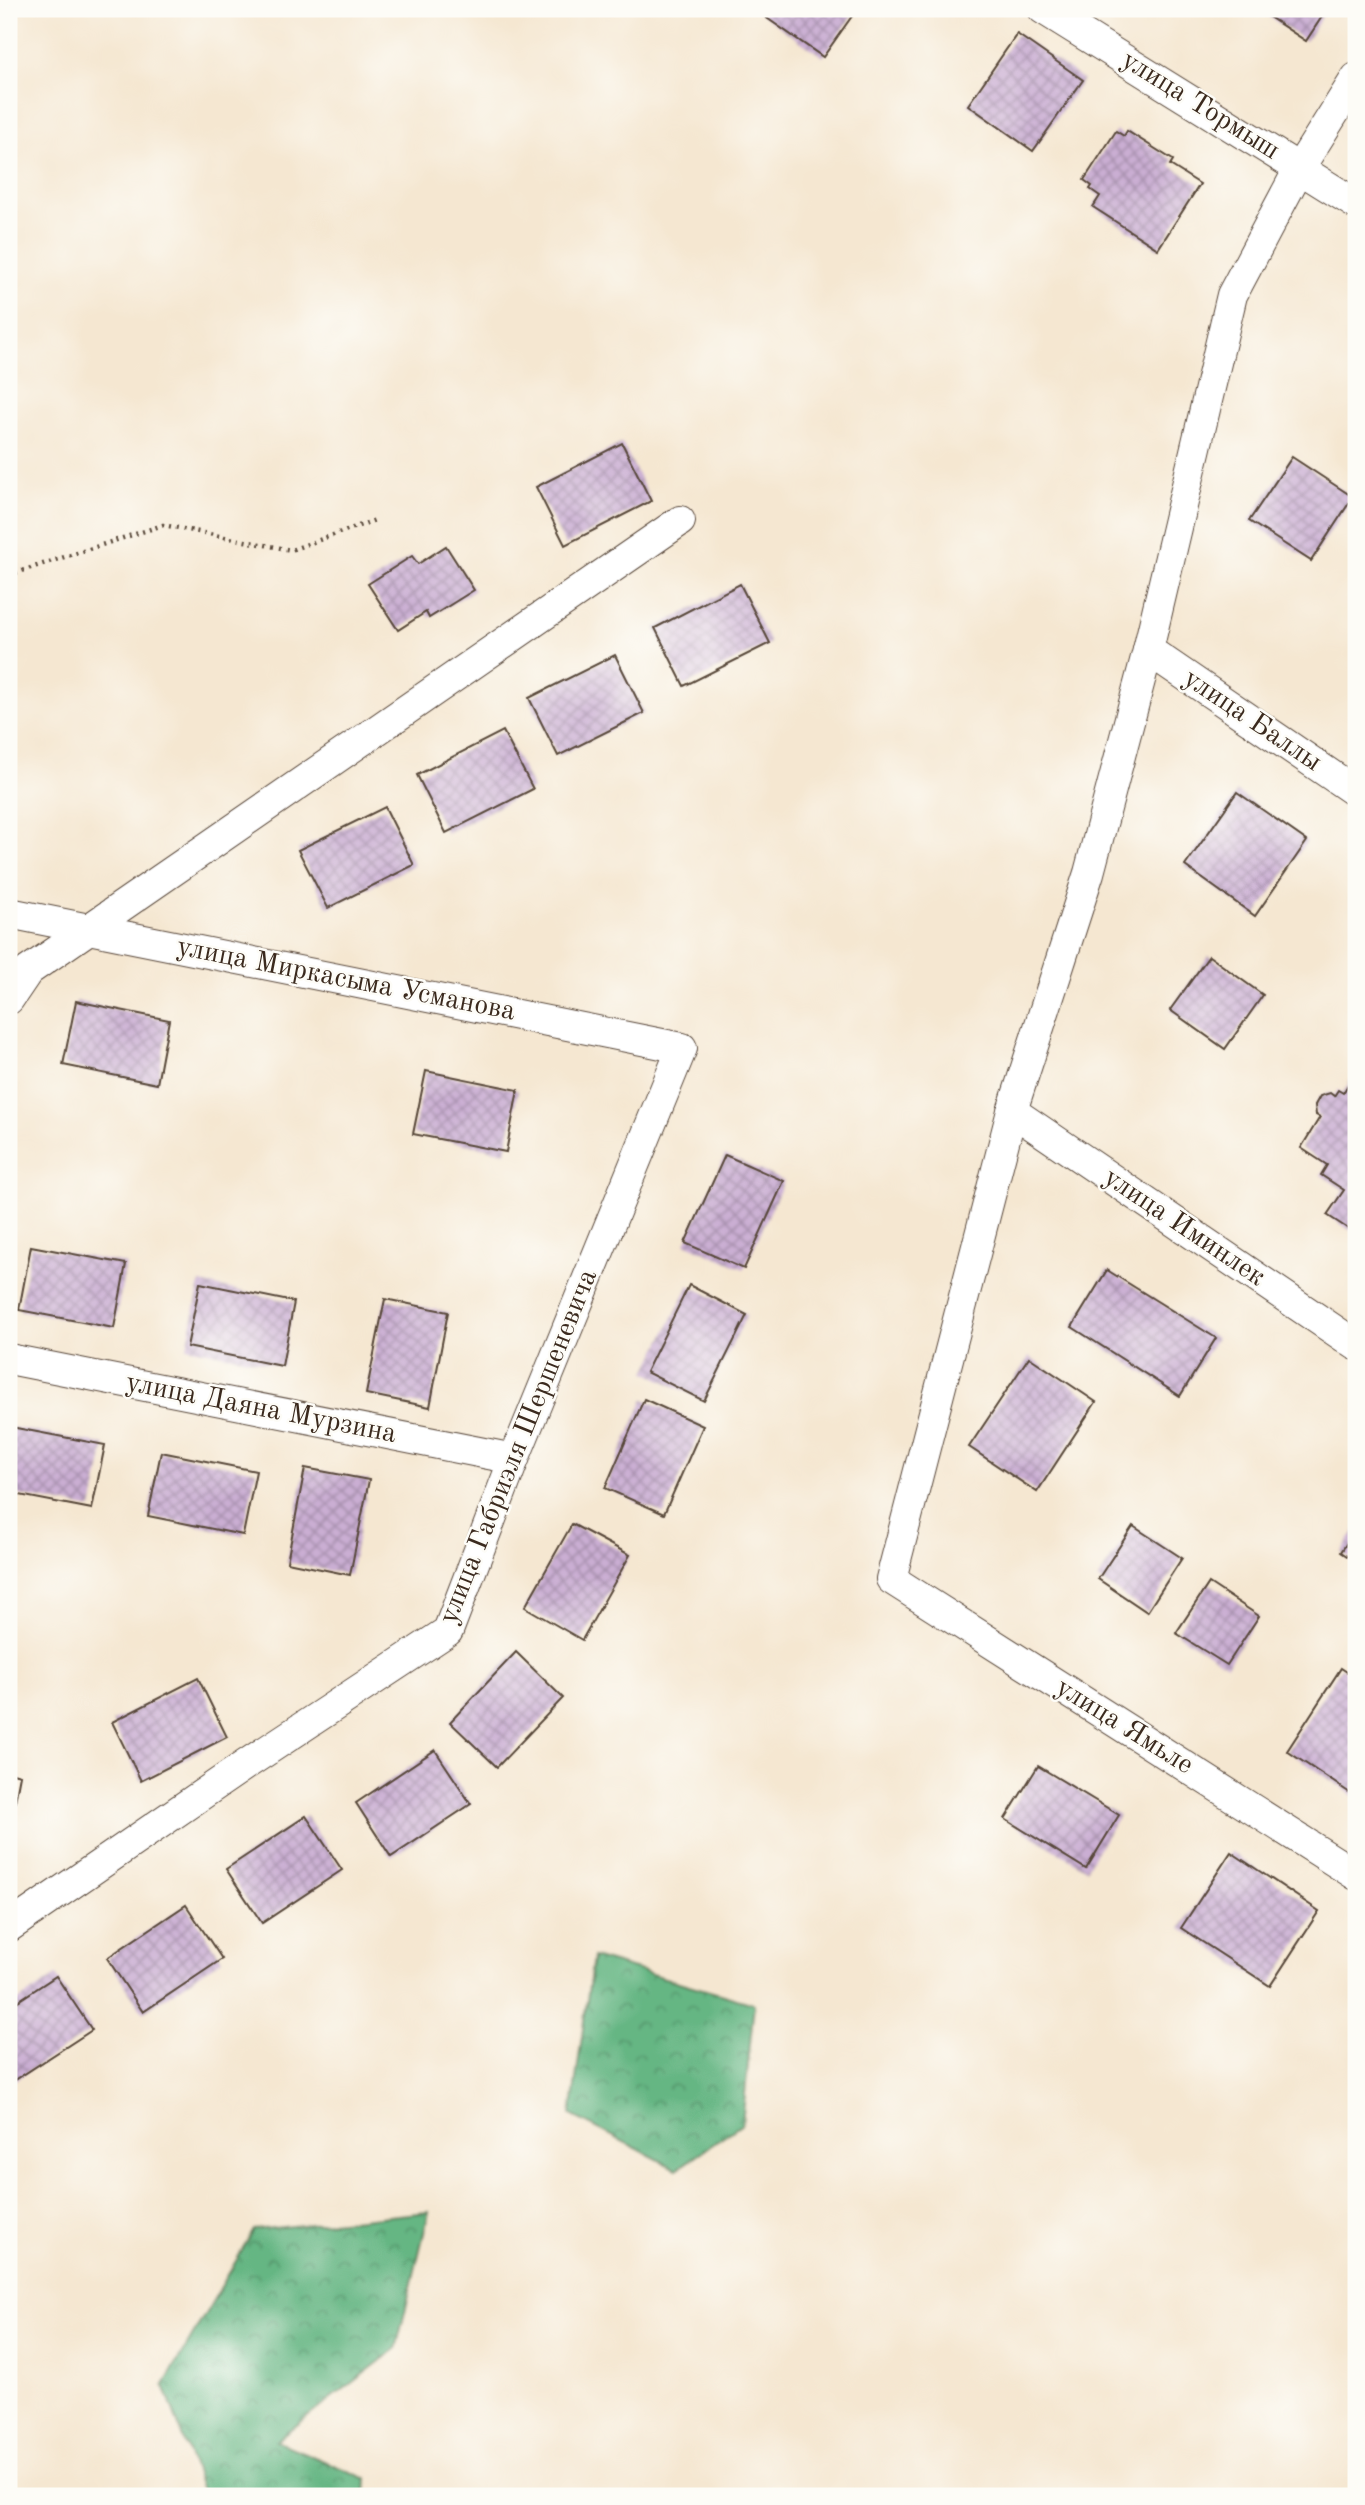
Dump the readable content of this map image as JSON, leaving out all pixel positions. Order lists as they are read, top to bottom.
{
  "streets": {
    "street": [
      "улица Тормыш",
      "улица Баллы",
      "улица Миркасыма Усманова",
      "улица Иминлек",
      "улица Даяна Мурзина",
      "улица Габриэля Шершеневича",
      "улица Ямьле"
    ]
  },
  "crossings": [
    ["улица Миркасыма Усманова", "улица Габриэля Шершеневича"],
    ["улица Иминлек", "улица Ямьле"],
    ["улица Даяна Мурзина", "улица Габриэля Шершеневича"]
  ]
}
